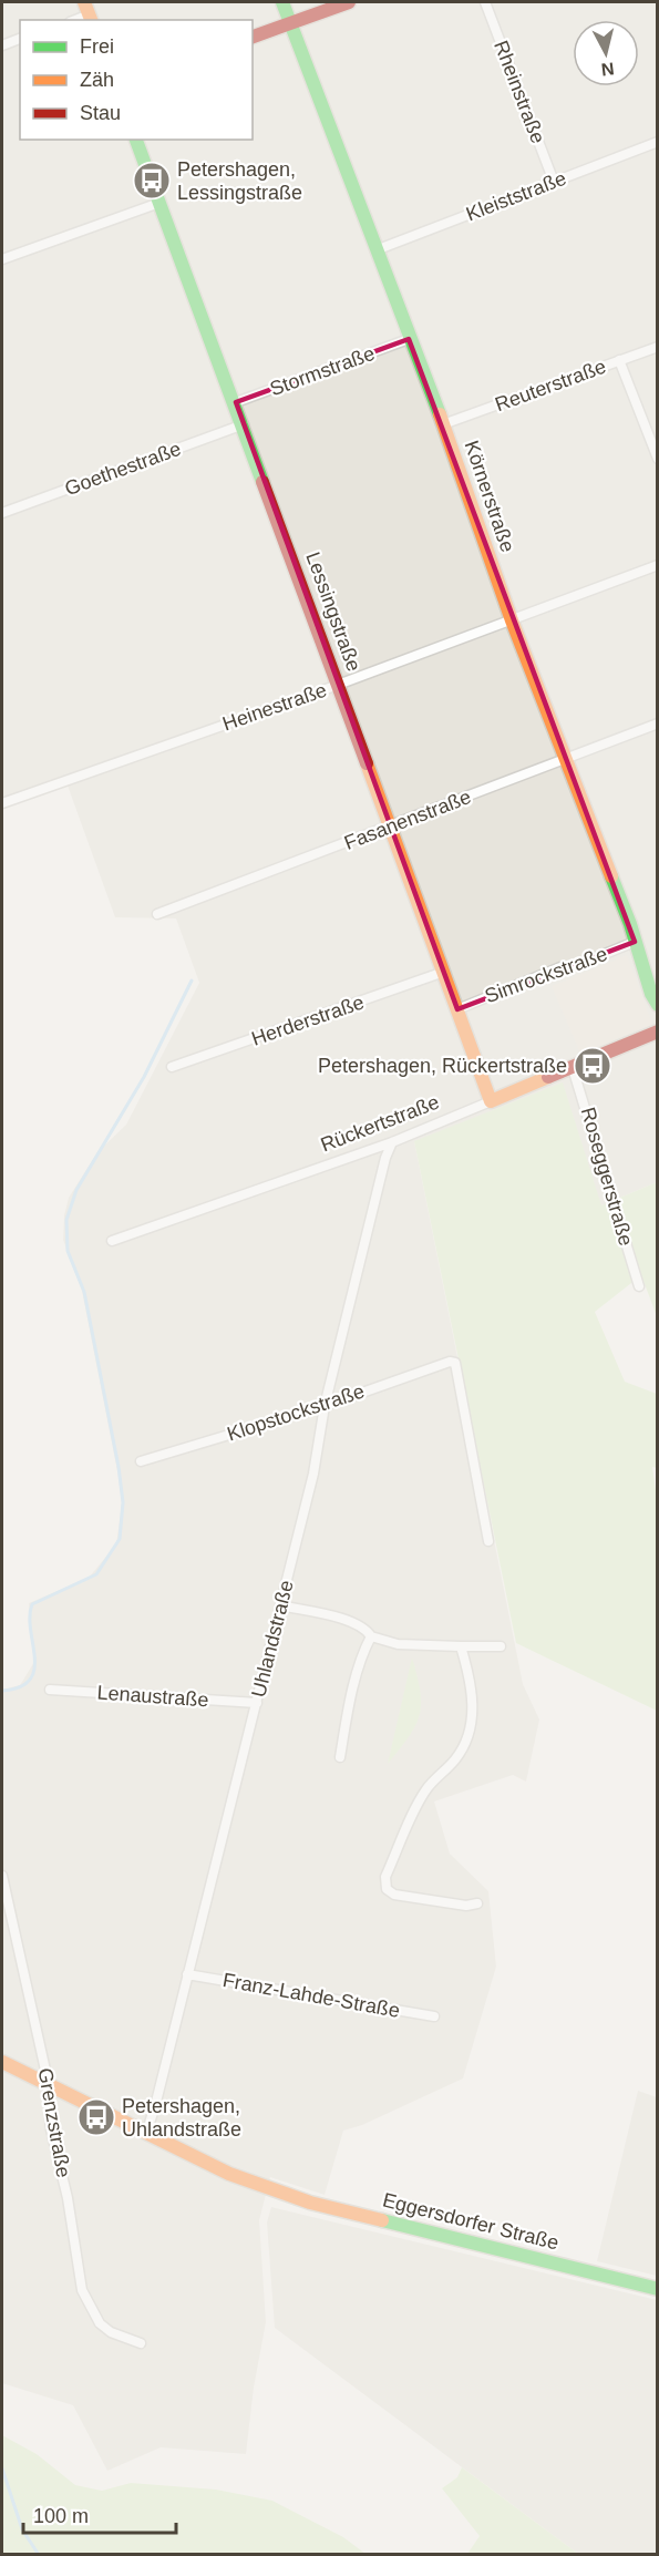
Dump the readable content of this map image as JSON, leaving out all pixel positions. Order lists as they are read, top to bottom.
{
  "streets": {
    "street": [
      "Rheinstraße",
      "Kleiststraße",
      "Stormstraße",
      "Reuterstraße",
      "Goethestraße",
      "Körnerstraße",
      "Lessingstraße",
      "Heinestraße",
      "Fasanenstraße",
      "Simrockstraße",
      "Herderstraße",
      "Rückertstraße",
      "Roseggerstraße",
      "Klopstockstraße",
      "Uhlandstraße",
      "Lenaustraße",
      "Franz-Lahde-Straße",
      "Grenzstraße",
      "Eggersdorfer Straße"
    ]
  },
  "crossings": [
    ["Rheinstraße", "Kleiststraße"],
    ["Kleiststraße", "Körnerstraße"],
    ["Stormstraße", "Körnerstraße"],
    ["Stormstraße", "Lessingstraße"],
    ["Reuterstraße", "Körnerstraße"],
    ["Goethestraße", "Lessingstraße"],
    ["Körnerstraße", "Heinestraße"],
    ["Körnerstraße", "Fasanenstraße"],
    ["Körnerstraße", "Simrockstraße"],
    ["Lessingstraße", "Heinestraße"],
    ["Lessingstraße", "Fasanenstraße"],
    ["Lessingstraße", "Simrockstraße"],
    ["Lessingstraße", "Herderstraße"],
    ["Lessingstraße", "Rückertstraße"],
    ["Rückertstraße", "Roseggerstraße"],
    ["Rückertstraße", "Uhlandstraße"],
    ["Klopstockstraße", "Uhlandstraße"],
    ["Uhlandstraße", "Lenaustraße"],
    ["Uhlandstraße", "Franz-Lahde-Straße"],
    ["Uhlandstraße", "Eggersdorfer Straße"],
    ["Grenzstraße", "Eggersdorfer Straße"]
  ],
  "places": {
    "bus stop": ["Petershagen, Lessingstraße", "Petershagen, Rückertstraße", "Petershagen, Uhlandstraße"]
  },
  "legend": ["Frei", "Zäh", "Stau"],
  "scale_bar": "100 m",
  "north": "bottom"
}
